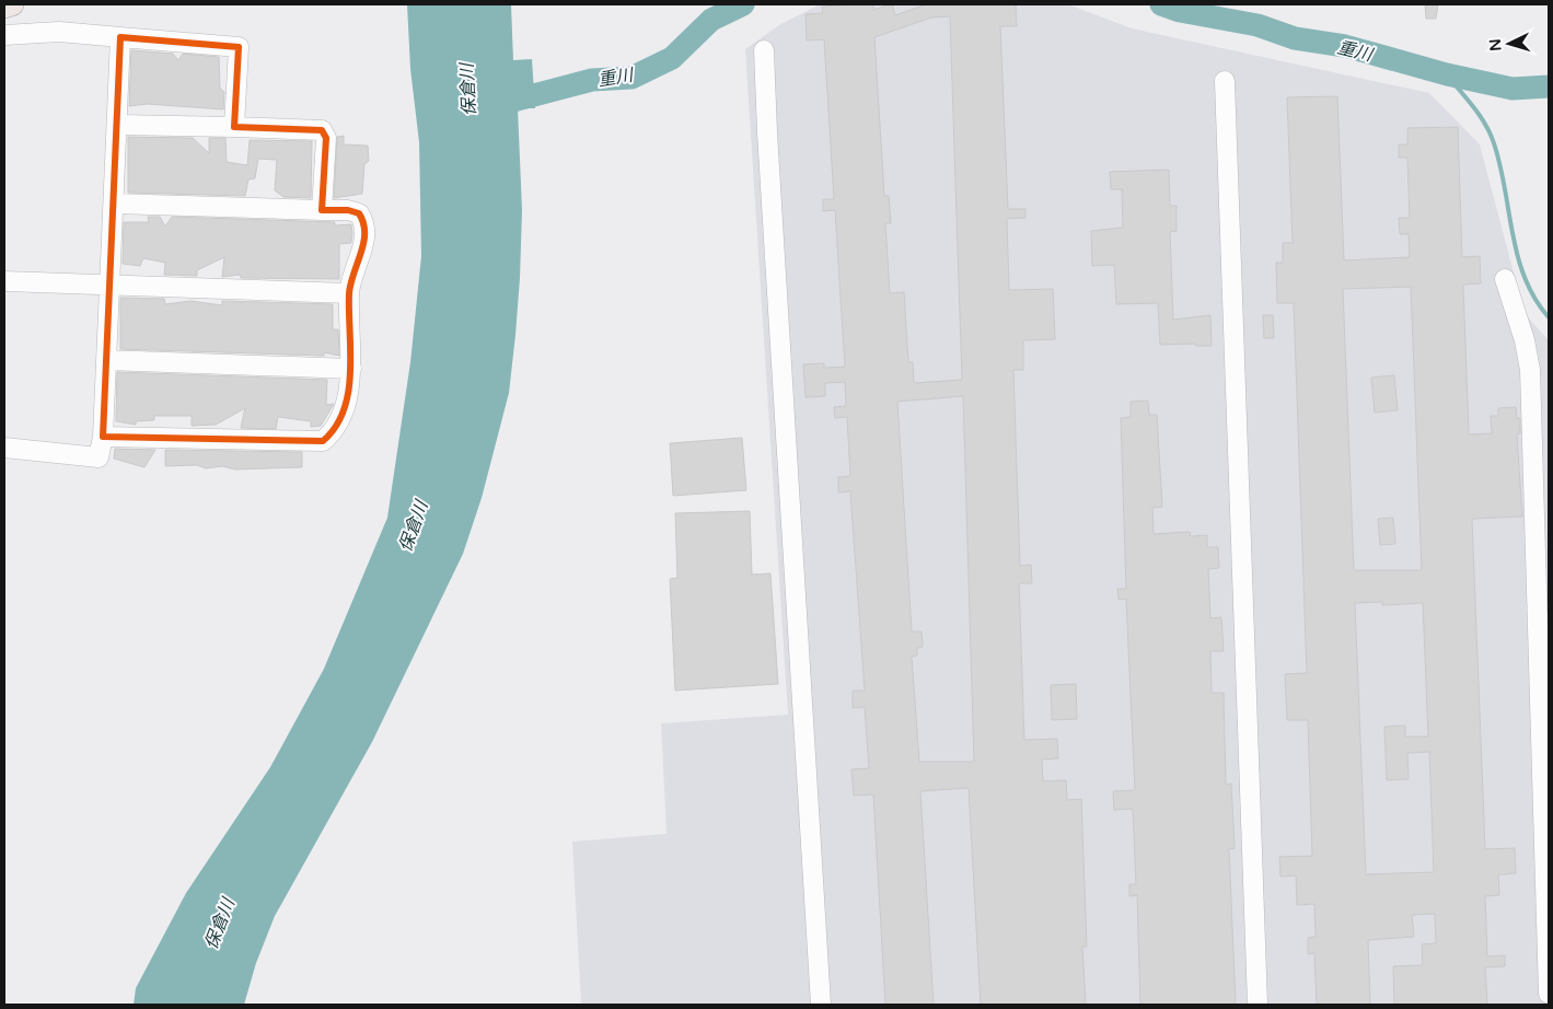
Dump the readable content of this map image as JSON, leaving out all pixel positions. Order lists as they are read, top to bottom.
{
  "water": ["重川", "保倉川"],
  "north": "left"
}
